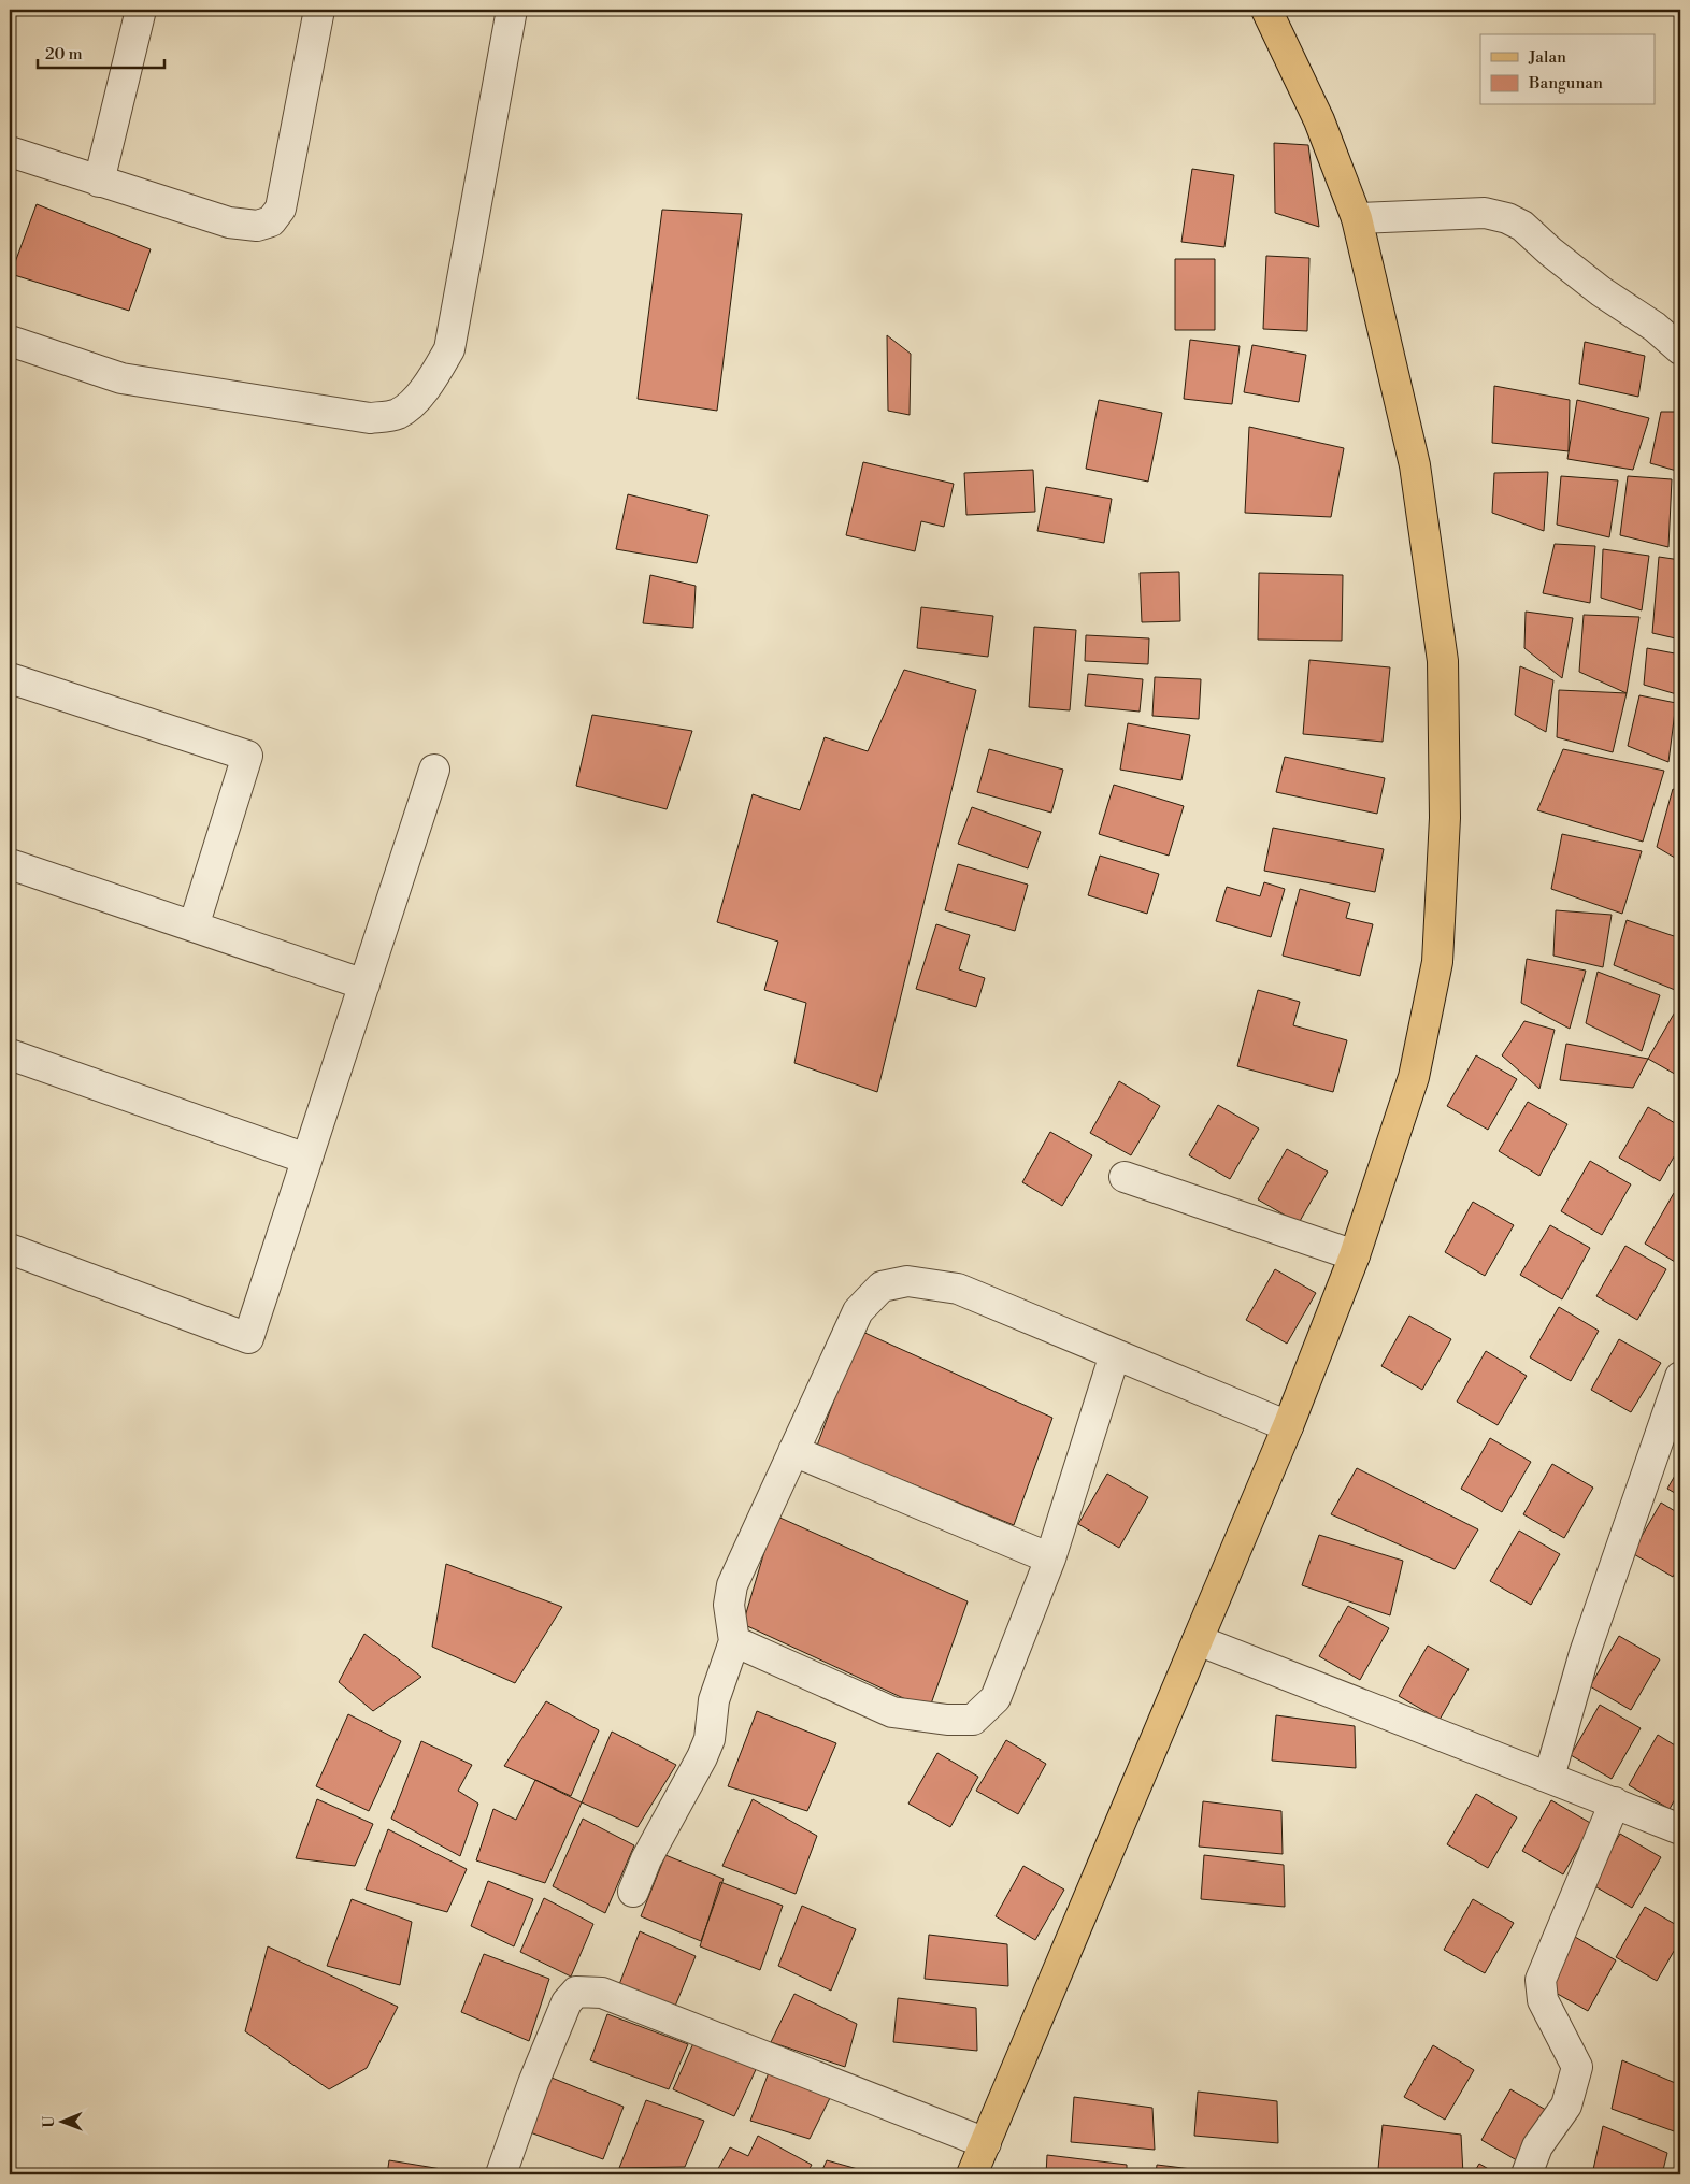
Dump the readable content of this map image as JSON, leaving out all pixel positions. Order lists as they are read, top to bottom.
{
  "legend": ["Jalan", "Bangunan"],
  "scale_bar": "20 m",
  "north": "left"
}
